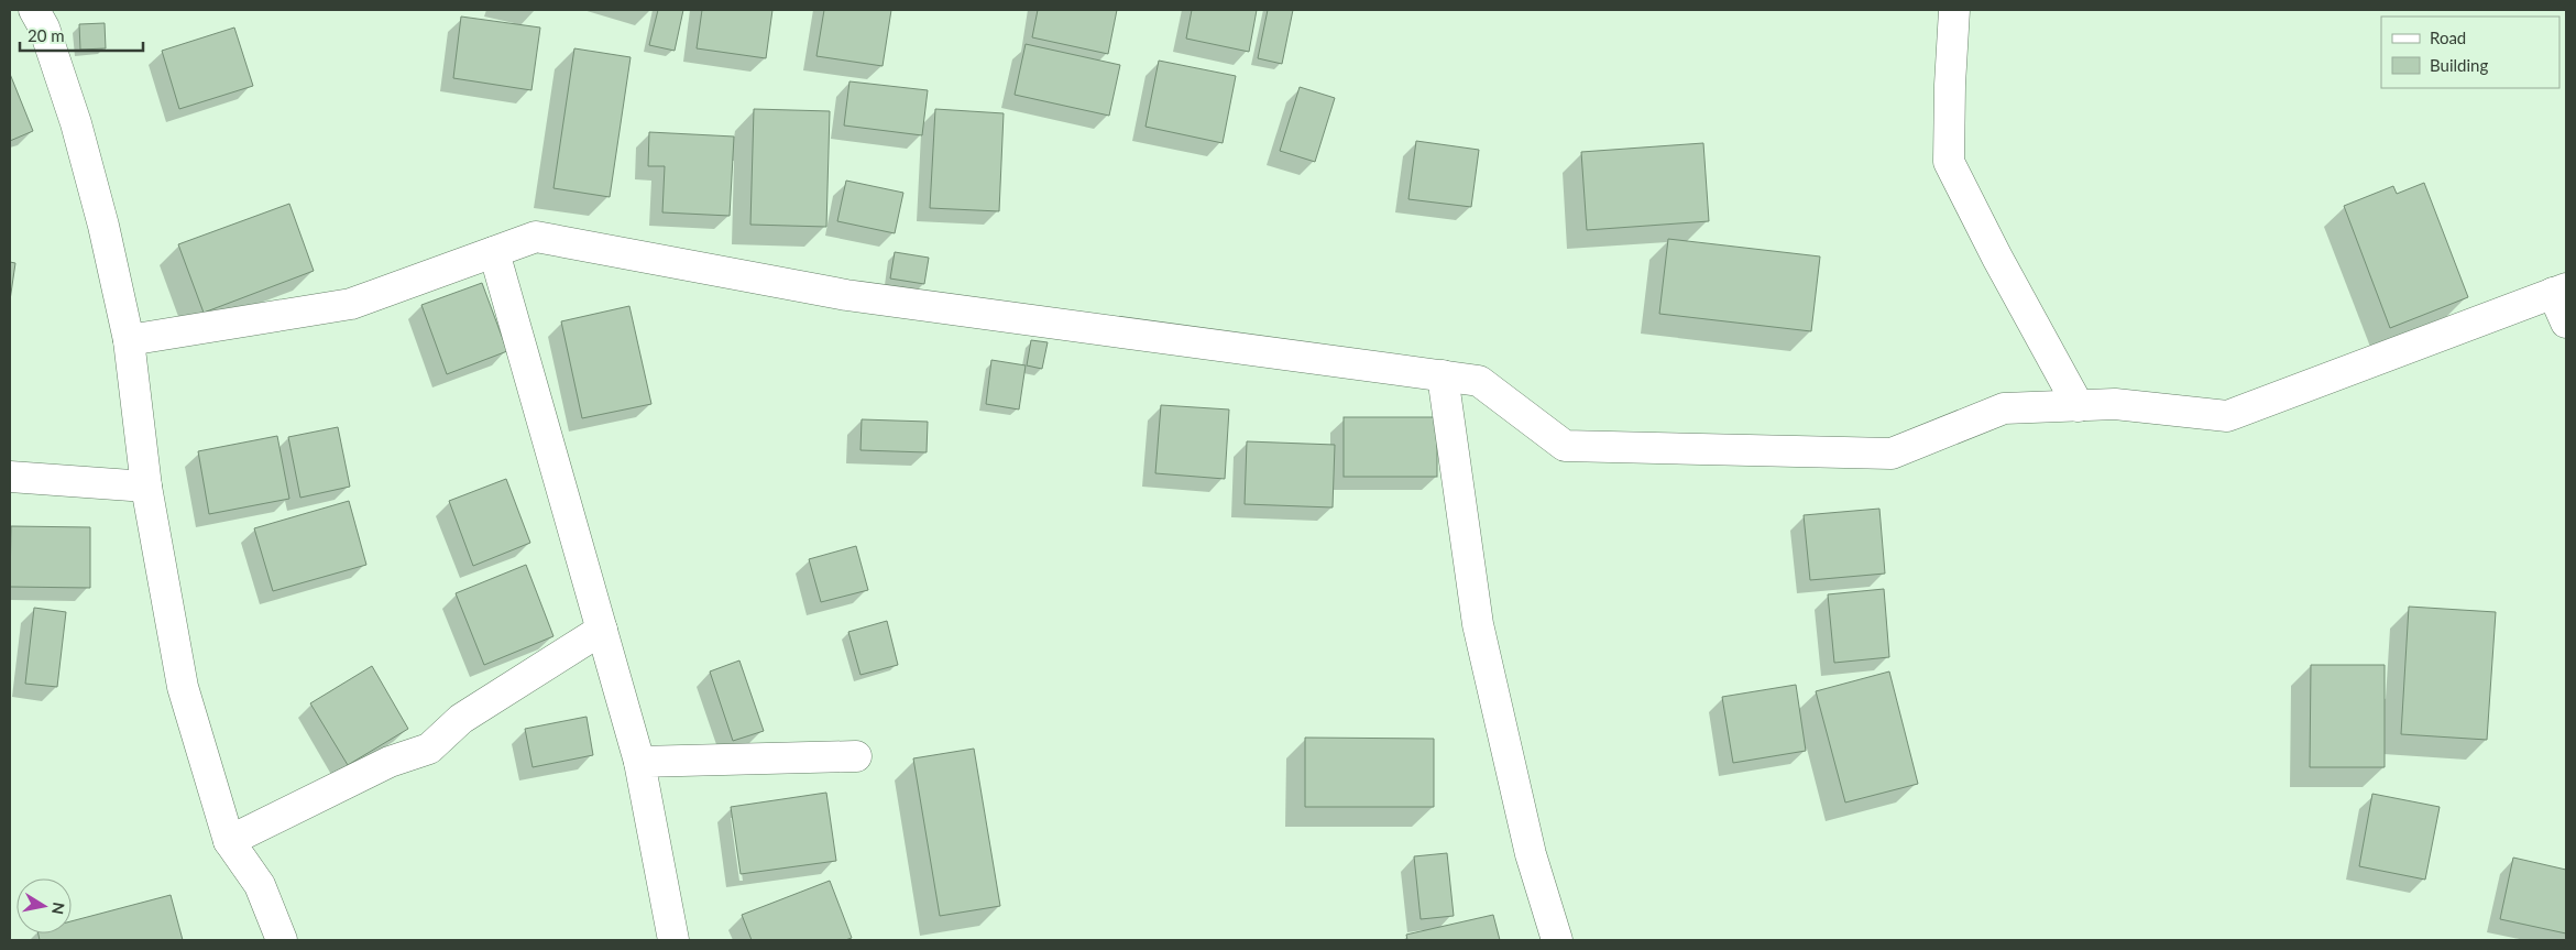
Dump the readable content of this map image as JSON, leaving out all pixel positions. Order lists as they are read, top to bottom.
{
  "legend": ["Road", "Building"],
  "scale_bar": "20 m",
  "north": "right"
}
